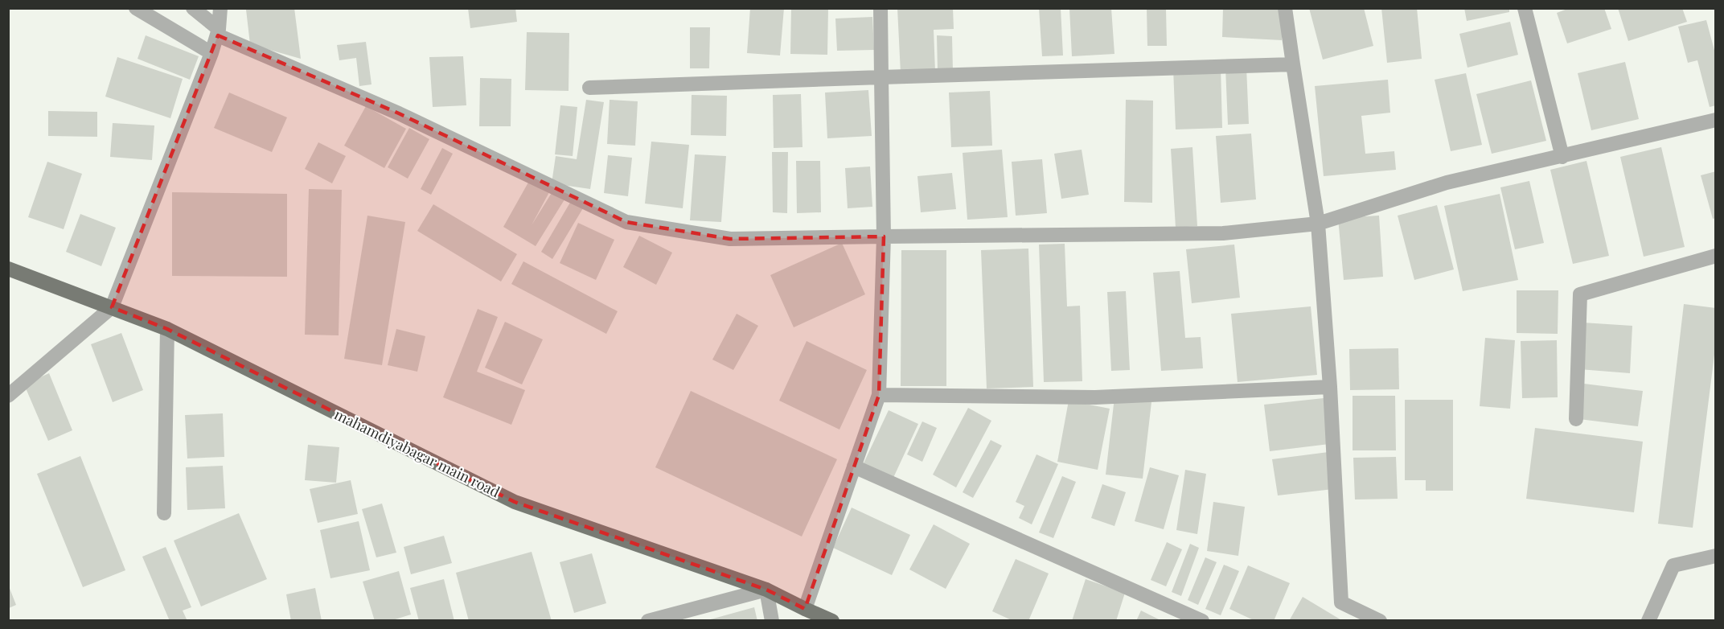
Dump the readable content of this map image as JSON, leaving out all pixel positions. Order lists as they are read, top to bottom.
{
  "streets": {
    "main road": ["mahamdiyabagar main road"]
  }
}
